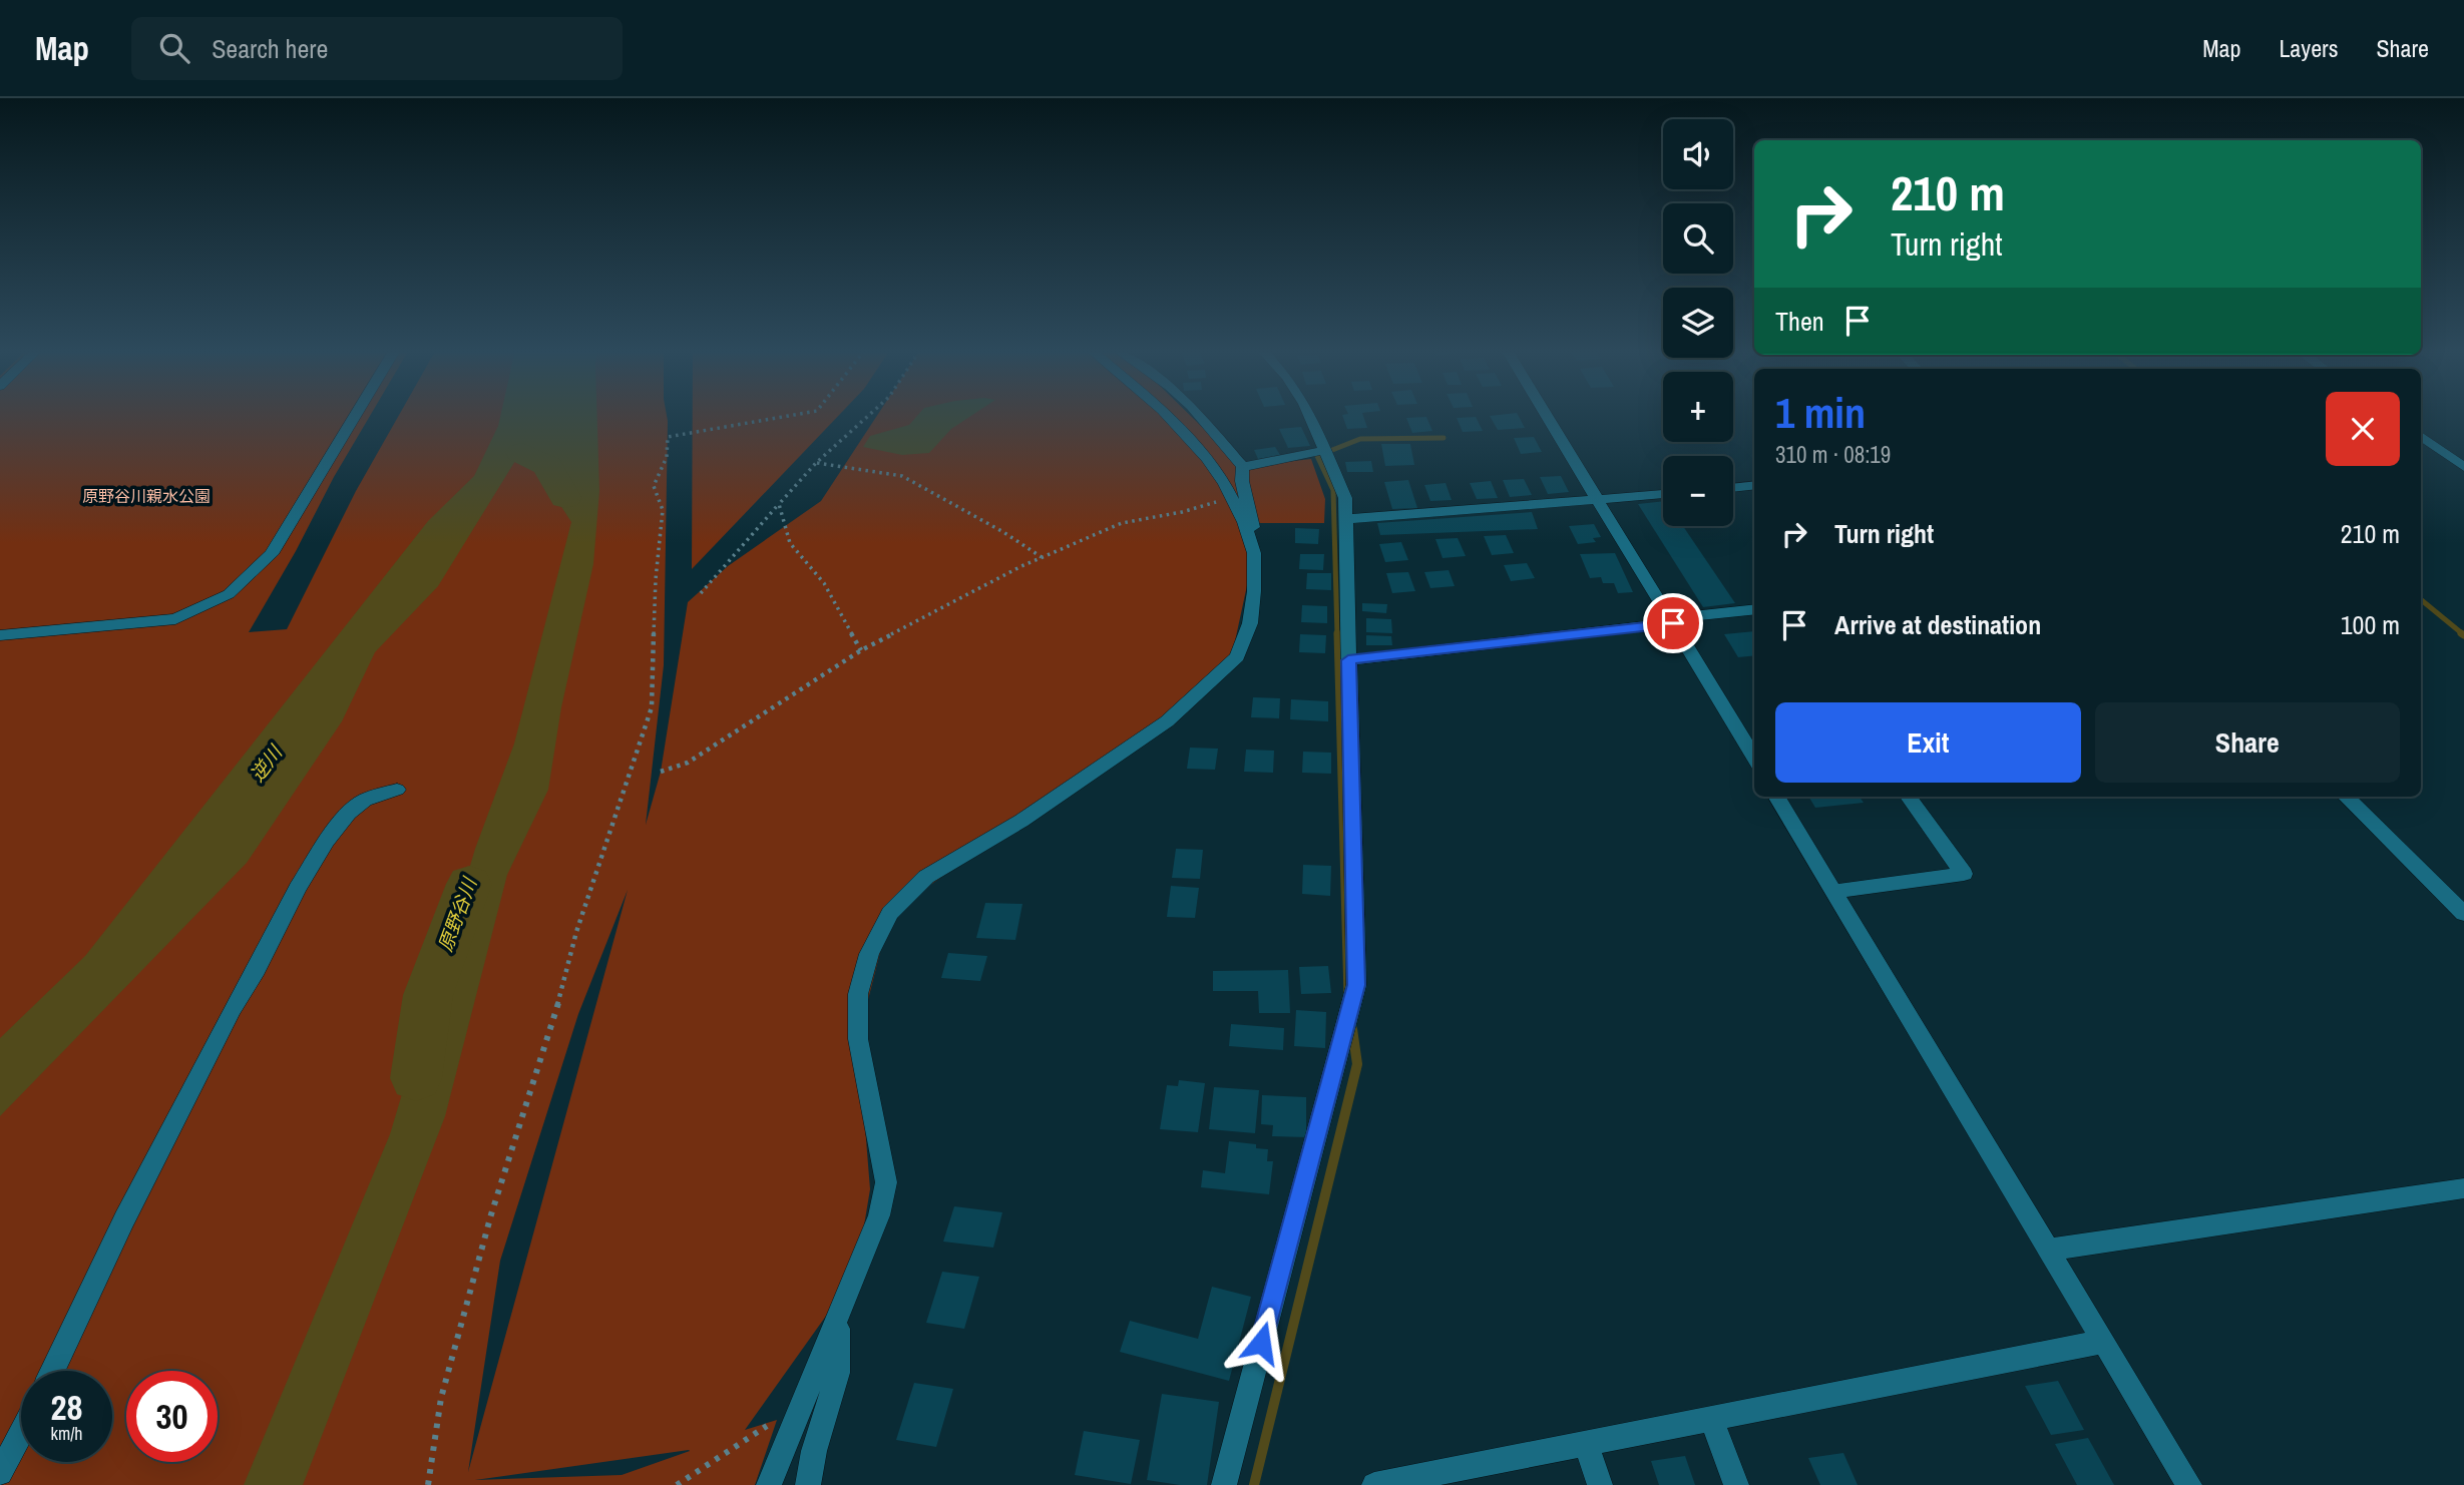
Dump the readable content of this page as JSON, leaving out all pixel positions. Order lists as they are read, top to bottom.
{
  "water": ["逆川", "原野谷川"],
  "parks": ["原野谷川親水公園"],
  "page": {
    "header": "Map",
    "search": "Search here",
    "nav": ["Map", "Layers", "Share"],
    "map_buttons": ["+", "−"],
    "turn": ["210 m", "Turn right"],
    "then": "Then",
    "heading": ["1 min", "310 m · 08:19"],
    "list": [
      {
        "name": "Turn right",
        "value": "210 m"
      },
      {
        "name": "Arrive at destination",
        "value": "100 m"
      }
    ],
    "buttons": ["Exit", "Share"],
    "speed": "28 km/h",
    "limit": "30"
  }
}
